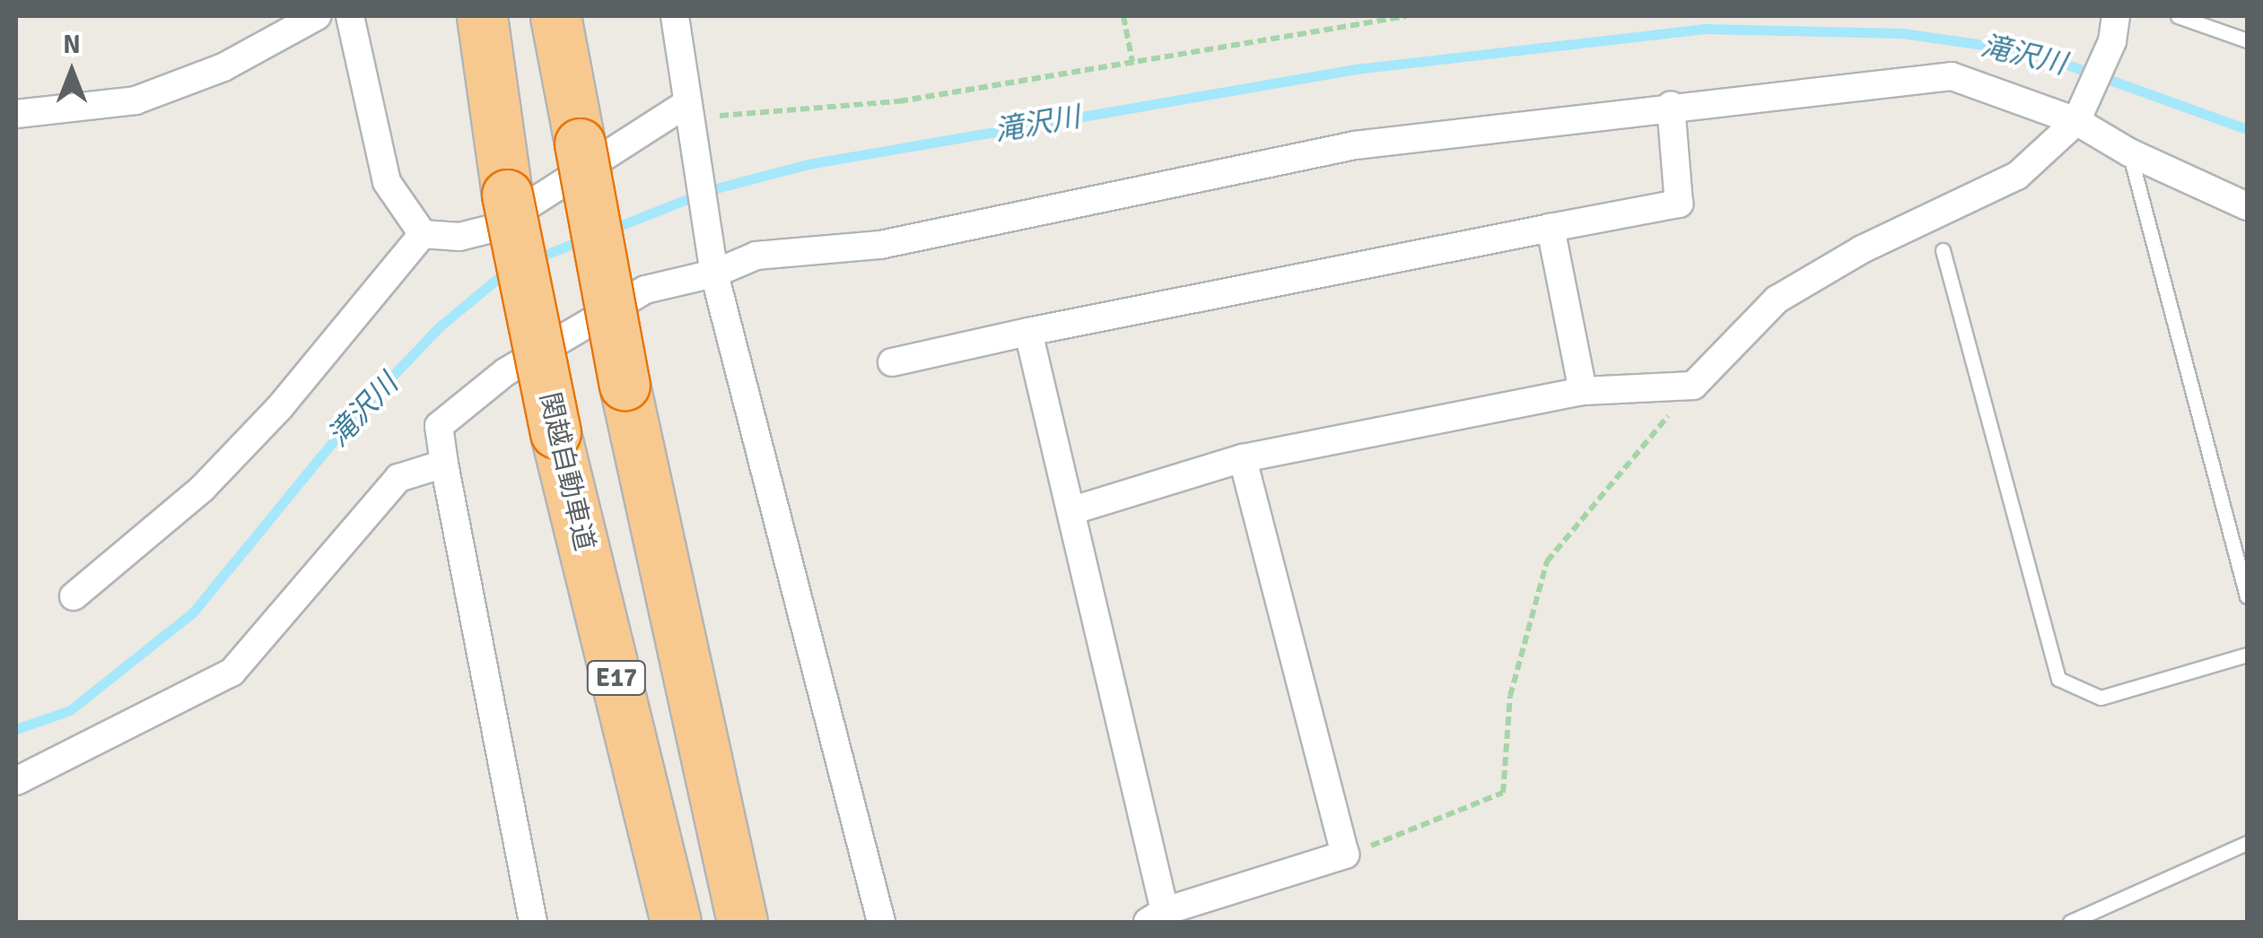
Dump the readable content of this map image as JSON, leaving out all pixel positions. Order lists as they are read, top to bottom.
{
  "streets": {
    "highway": ["関越自動車道", "E17"]
  },
  "water": ["滝沢川"],
  "north": "top"
}
